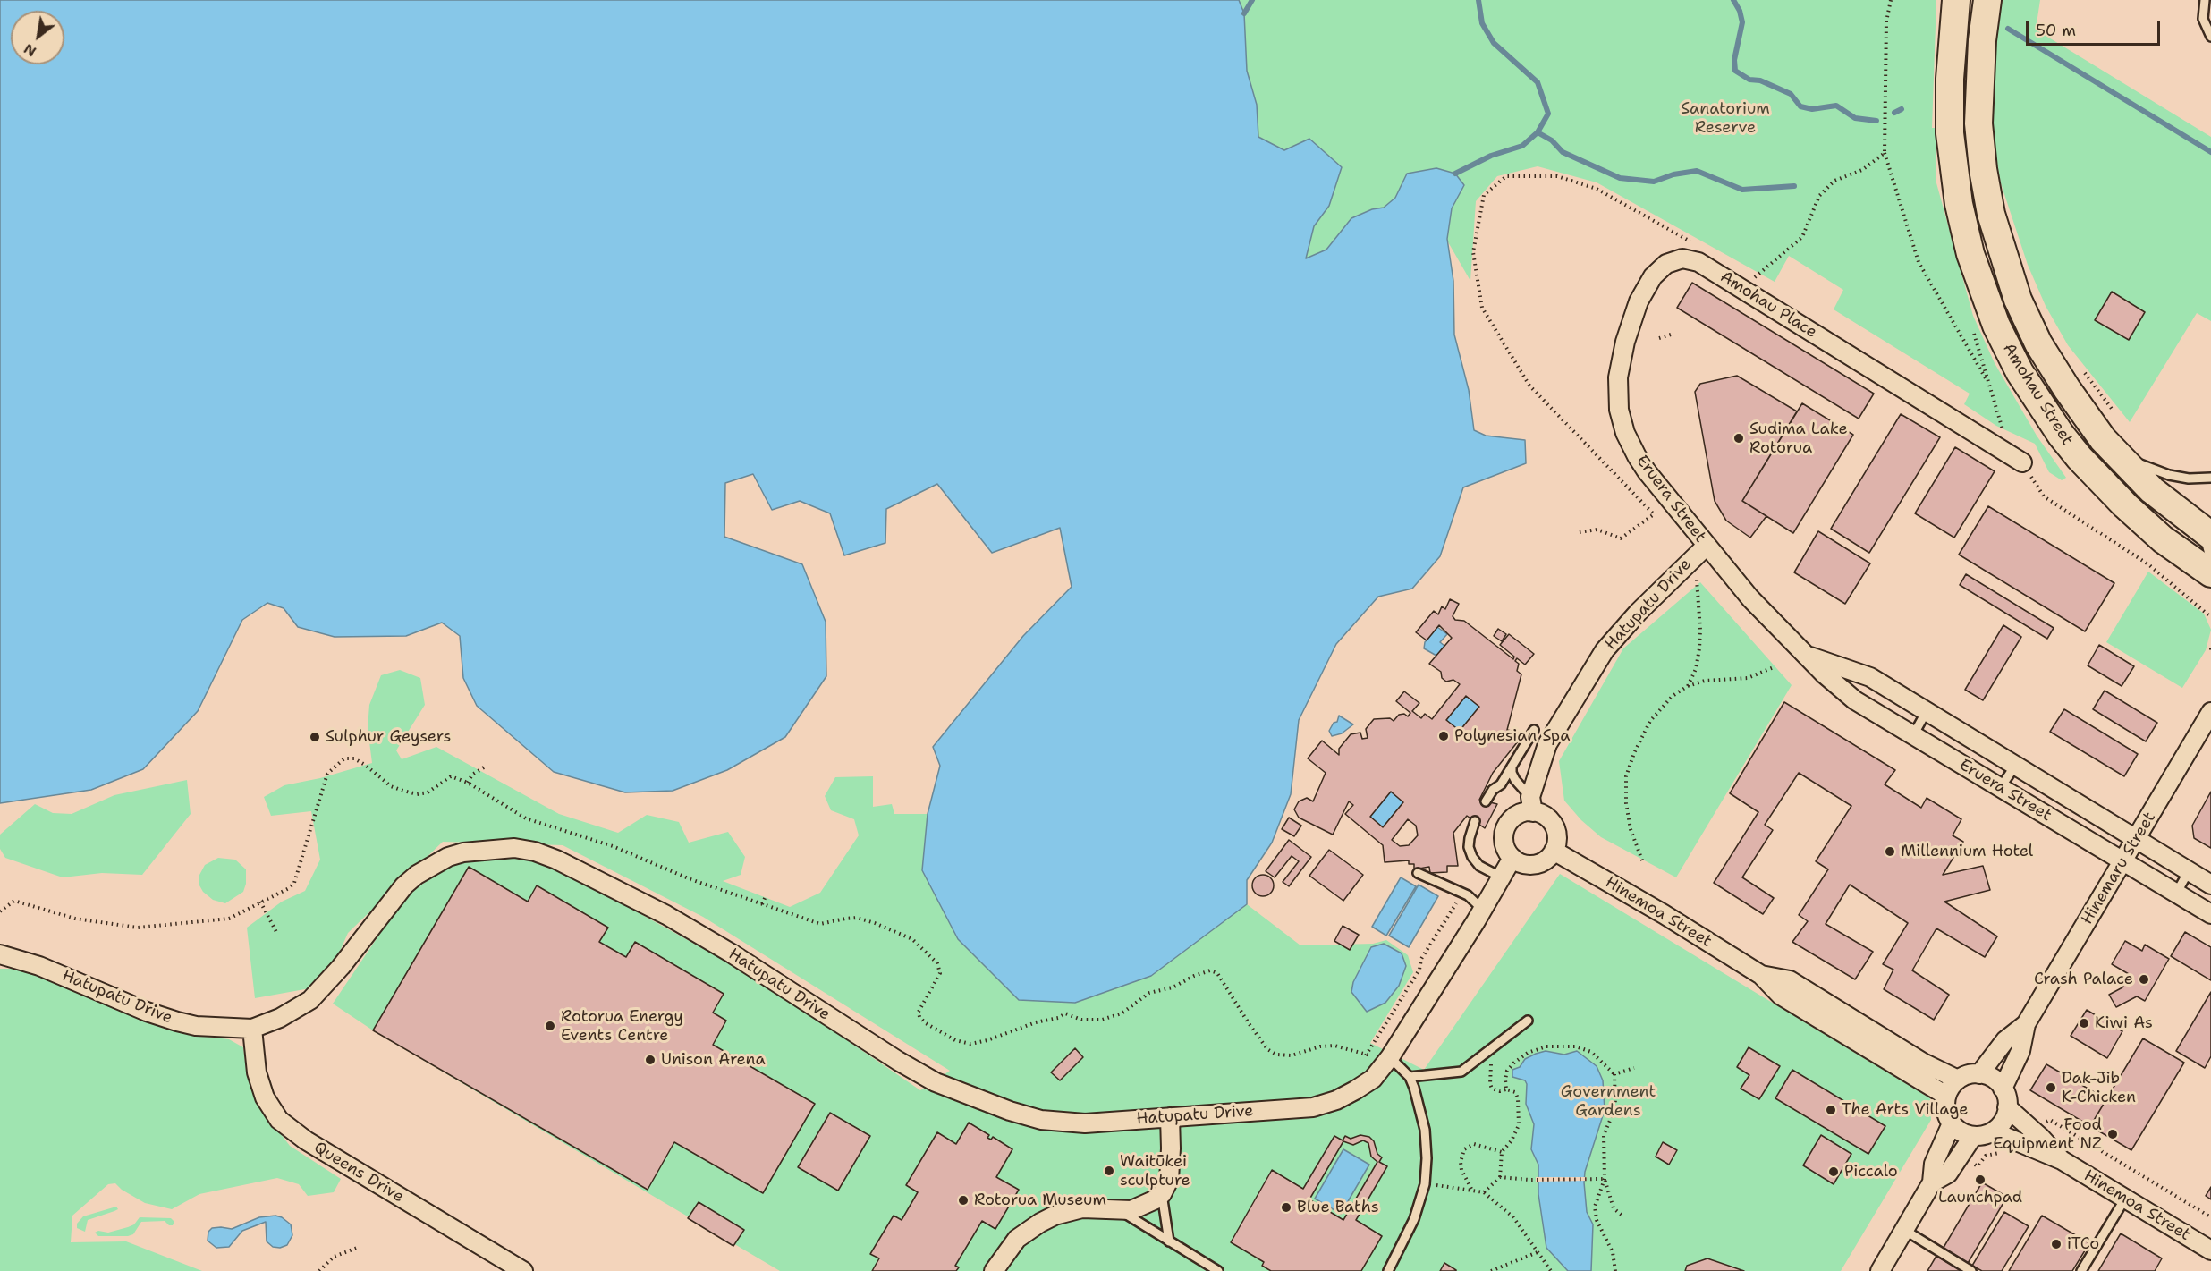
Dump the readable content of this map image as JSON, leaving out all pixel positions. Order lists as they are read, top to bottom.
{
  "streets": {
    "main road": ["Amohau Street"],
    "street": [
      "Amohau Place",
      "Eruera Street",
      "Hatupatu Drive",
      "Hinemaru Street",
      "Hinemoa Street",
      "Queens Drive"
    ]
  },
  "crossings": [
    ["Amohau Place", "Eruera Street"],
    ["Eruera Street", "Hatupatu Drive"],
    ["Eruera Street", "Hinemaru Street"],
    ["Hatupatu Drive", "Hinemoa Street"],
    ["Hatupatu Drive", "Queens Drive"],
    ["Hinemaru Street", "Hinemoa Street"]
  ],
  "parks": ["Sanatorium Reserve", "Government Gardens"],
  "places": [
    "Sudima Lake Rotorua",
    "Polynesian Spa",
    "Sulphur Geysers",
    "Millennium Hotel",
    "Crash Palace",
    "Kiwi As",
    "Rotorua Energy Events Centre",
    "Unison Arena",
    "Dak-Jib K-Chicken",
    "The Arts Village",
    "Food Equipment NZ",
    "Waitūkei sculpture",
    "Piccalo",
    "Launchpad",
    "Rotorua Museum",
    "Blue Baths",
    "iTCo"
  ],
  "scale_bar": "50 m",
  "north": "bottom left"
}
